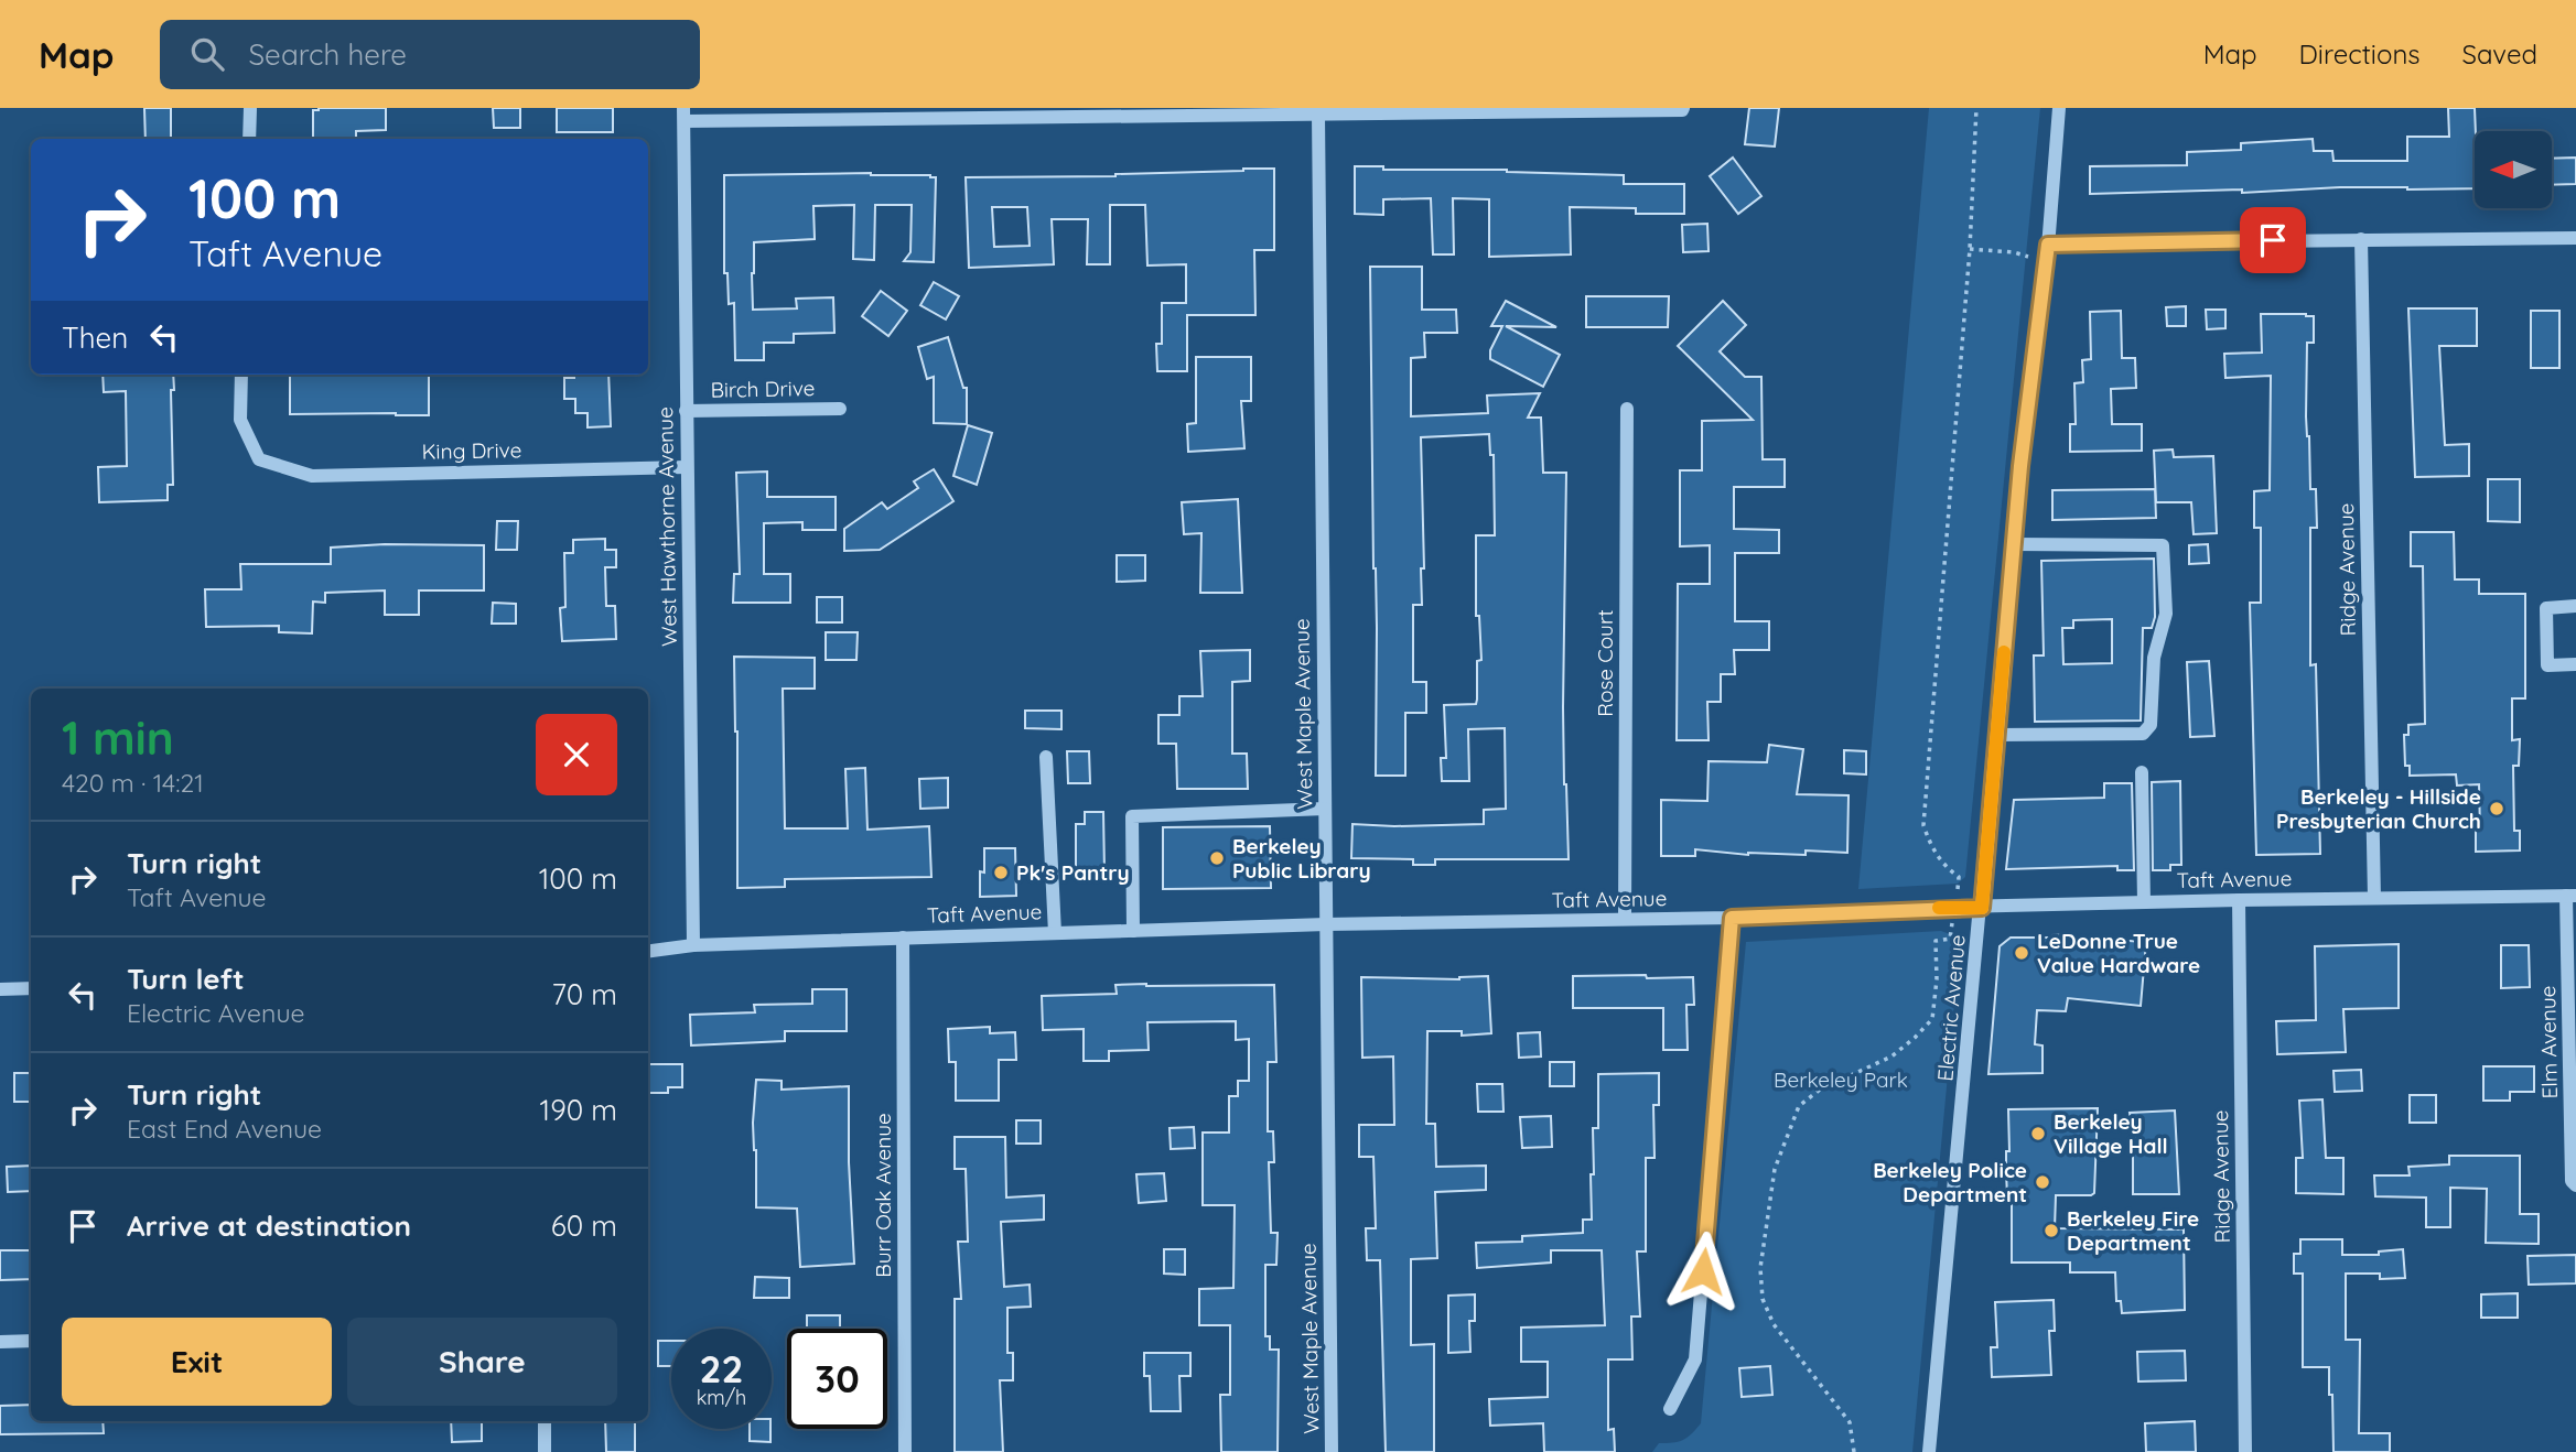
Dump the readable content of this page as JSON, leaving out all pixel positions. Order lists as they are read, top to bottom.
{
  "streets": {
    "street": [
      "Birch Drive",
      "King Drive",
      "West Hawthorne Avenue",
      "Ridge Avenue",
      "Rose Court",
      "West Maple Avenue",
      "Taft Avenue",
      "Electric Avenue",
      "Elm Avenue",
      "Burr Oak Avenue"
    ]
  },
  "crossings": [
    ["Birch Drive", "West Hawthorne Avenue"],
    ["King Drive", "West Hawthorne Avenue"],
    ["West Hawthorne Avenue", "Taft Avenue"],
    ["Ridge Avenue", "Taft Avenue"],
    ["Rose Court", "Taft Avenue"],
    ["West Maple Avenue", "Taft Avenue"],
    ["Taft Avenue", "Electric Avenue"],
    ["Taft Avenue", "Elm Avenue"],
    ["Taft Avenue", "Burr Oak Avenue"]
  ],
  "parks": ["Berkeley Park"],
  "places": [
    "Berkeley - Hillside Presbyterian Church",
    "Berkeley Public Library",
    "Pk's Pantry",
    "LeDonne True Value Hardware",
    "Berkeley Village Hall",
    "Berkeley Police Department",
    "Berkeley Fire Department"
  ],
  "north": "left",
  "page": {
    "header": "Map",
    "search": "Search here",
    "nav": ["Map", "Directions", "Saved"],
    "turn": ["100 m", "Taft Avenue"],
    "then": "Then",
    "heading": ["1 min", "420 m · 14:21"],
    "list": [
      {
        "name": "Turn right",
        "note": "Taft Avenue",
        "value": "100 m"
      },
      {
        "name": "Turn left",
        "note": "Electric Avenue",
        "value": "70 m"
      },
      {
        "name": "Turn right",
        "note": "East End Avenue",
        "value": "190 m"
      },
      {
        "name": "Arrive at destination",
        "value": "60 m"
      }
    ],
    "buttons": ["Exit", "Share"],
    "speed": "22 km/h",
    "limit": "30"
  }
}
